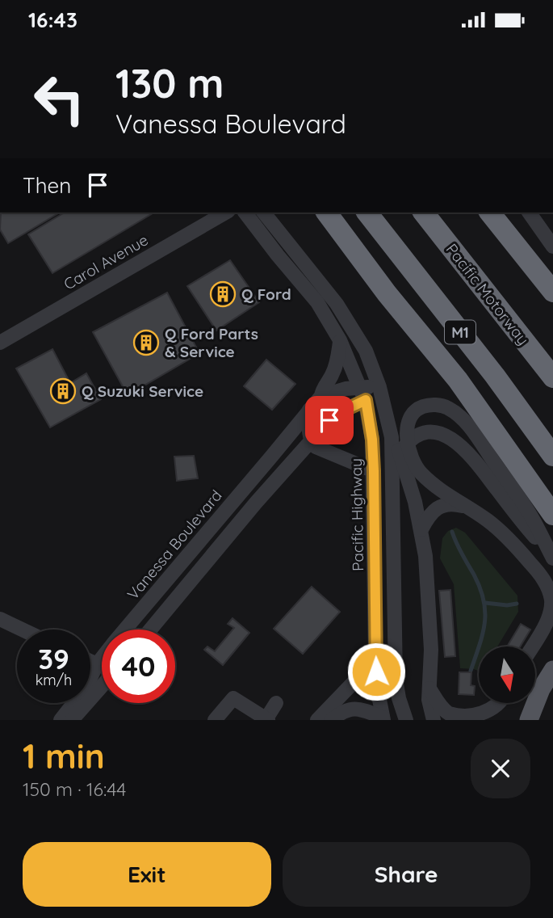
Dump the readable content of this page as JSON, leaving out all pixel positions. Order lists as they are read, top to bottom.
{
  "streets": {
    "highway": ["Pacific Motorway", "M1"],
    "street": ["Carol Avenue", "Pacific Highway", "Vanessa Boulevard"]
  },
  "crossings": [
    ["Pacific Highway", "Vanessa Boulevard"]
  ],
  "places": {
    "building": ["Q Ford", "Q Ford Parts & Service", "Q Suzuki Service"]
  },
  "north": "bottom",
  "page": {
    "status": "16:43",
    "turn": ["130 m", "Vanessa Boulevard"],
    "then": "Then",
    "speed": "39 km/h",
    "limit": "40",
    "heading": ["1 min", "150 m · 16:44"],
    "buttons": ["Exit", "Share"]
  }
}
